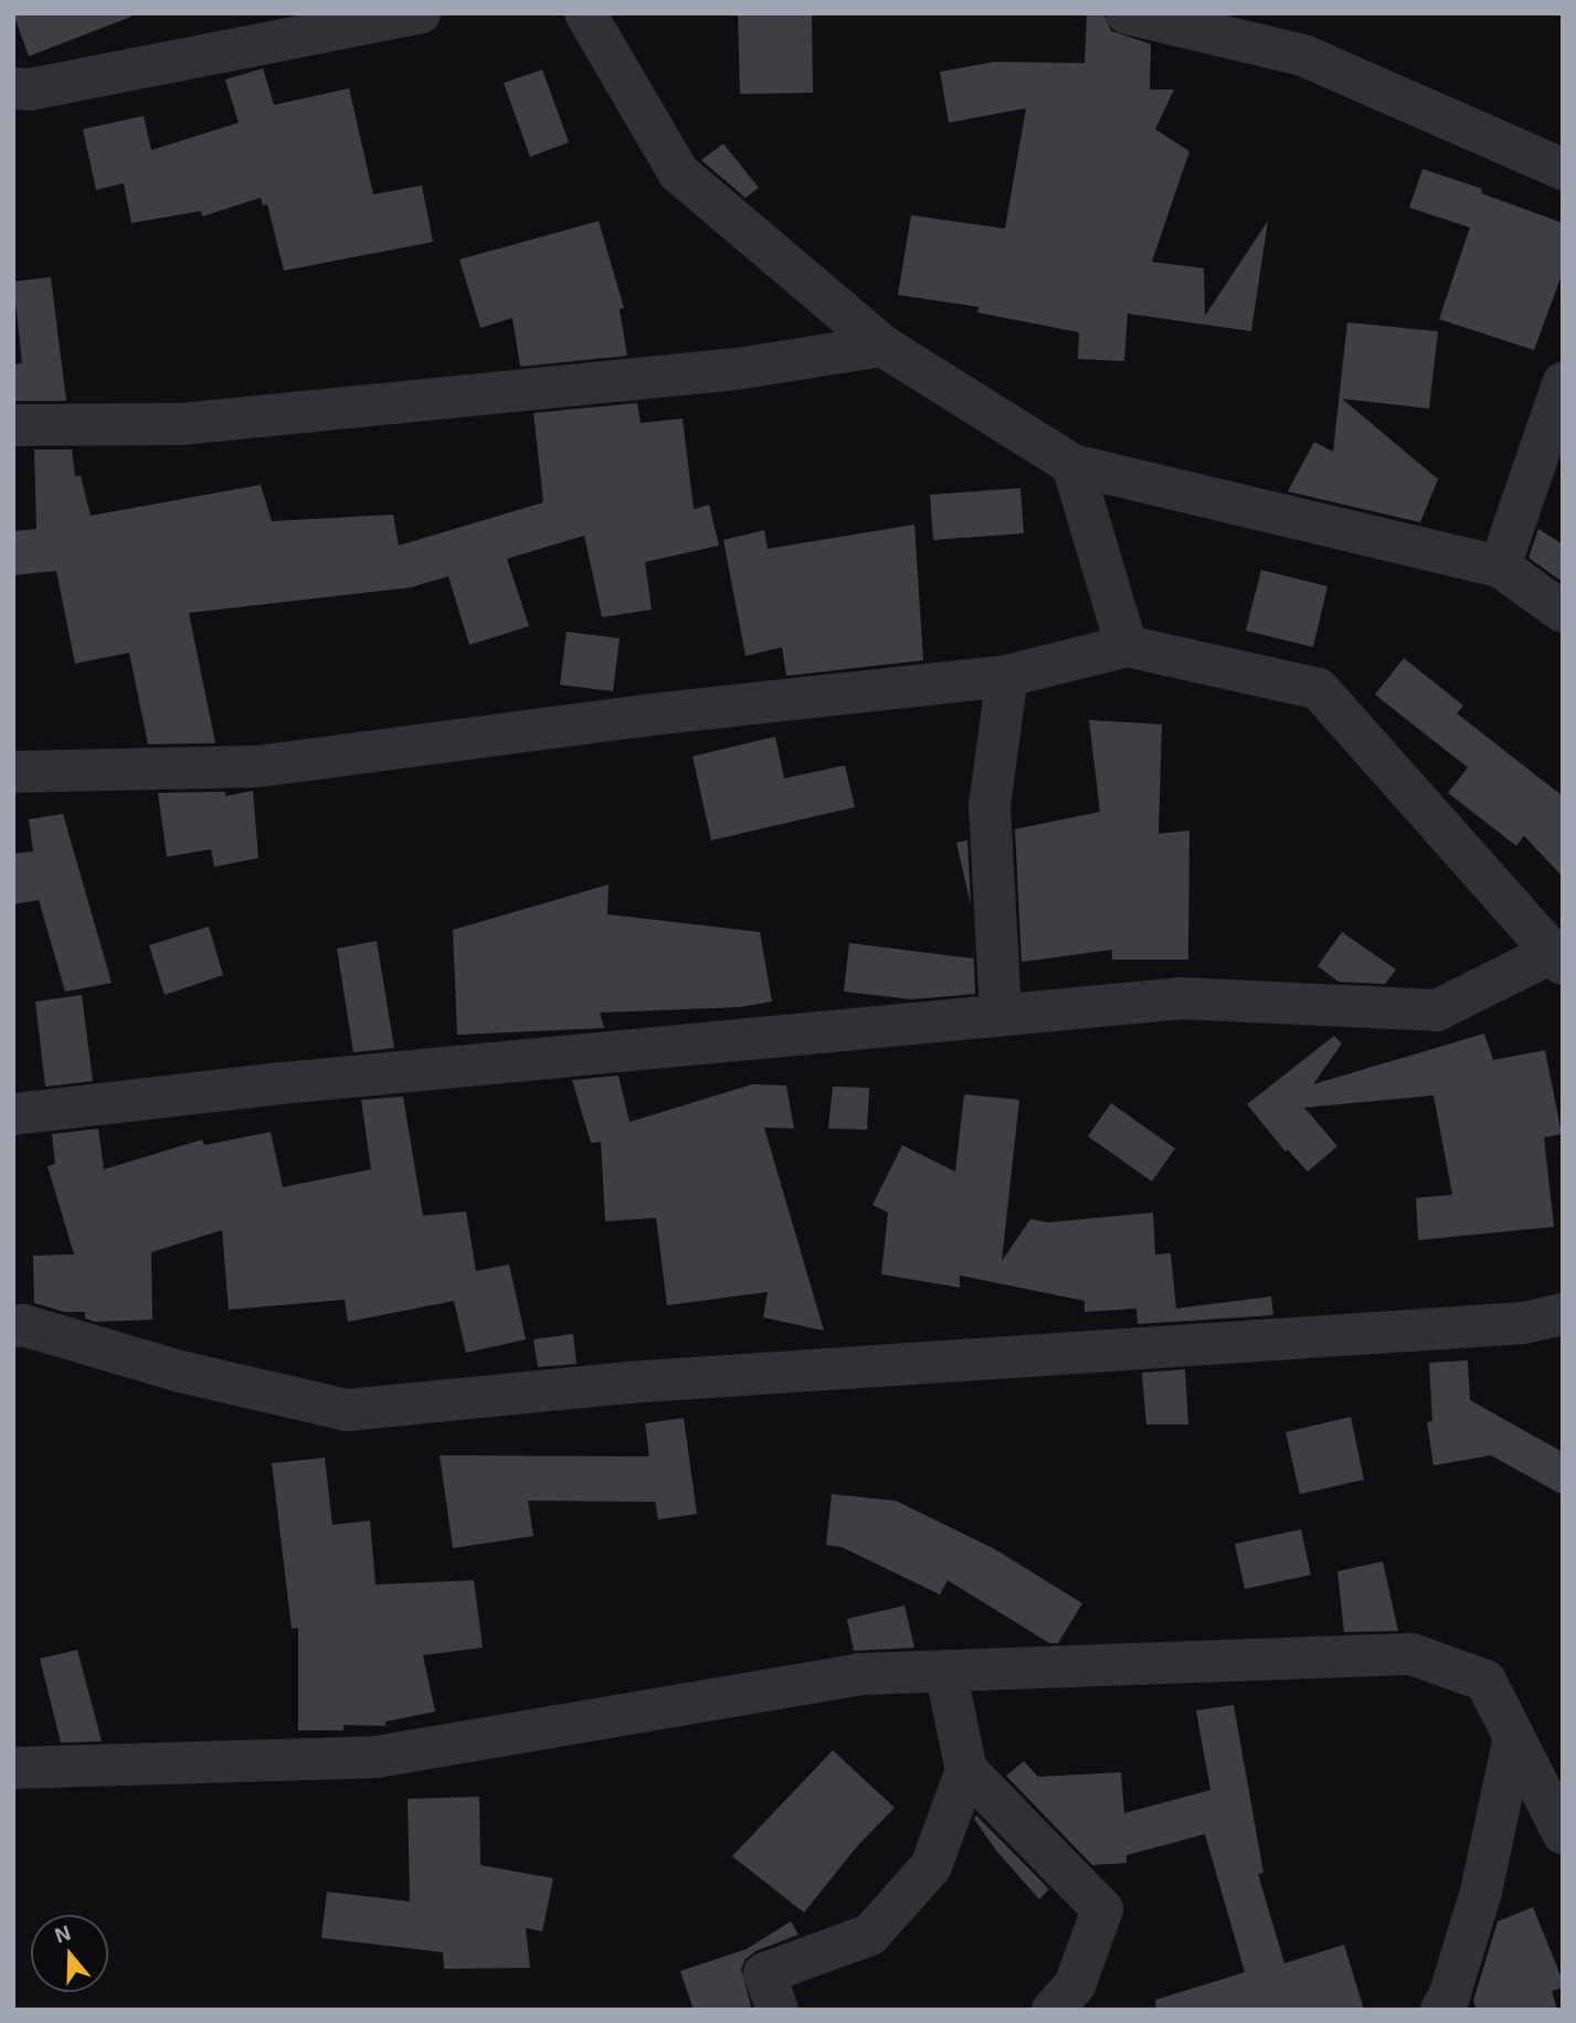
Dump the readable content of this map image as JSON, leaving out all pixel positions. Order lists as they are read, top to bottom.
{
  "north": "top"
}
